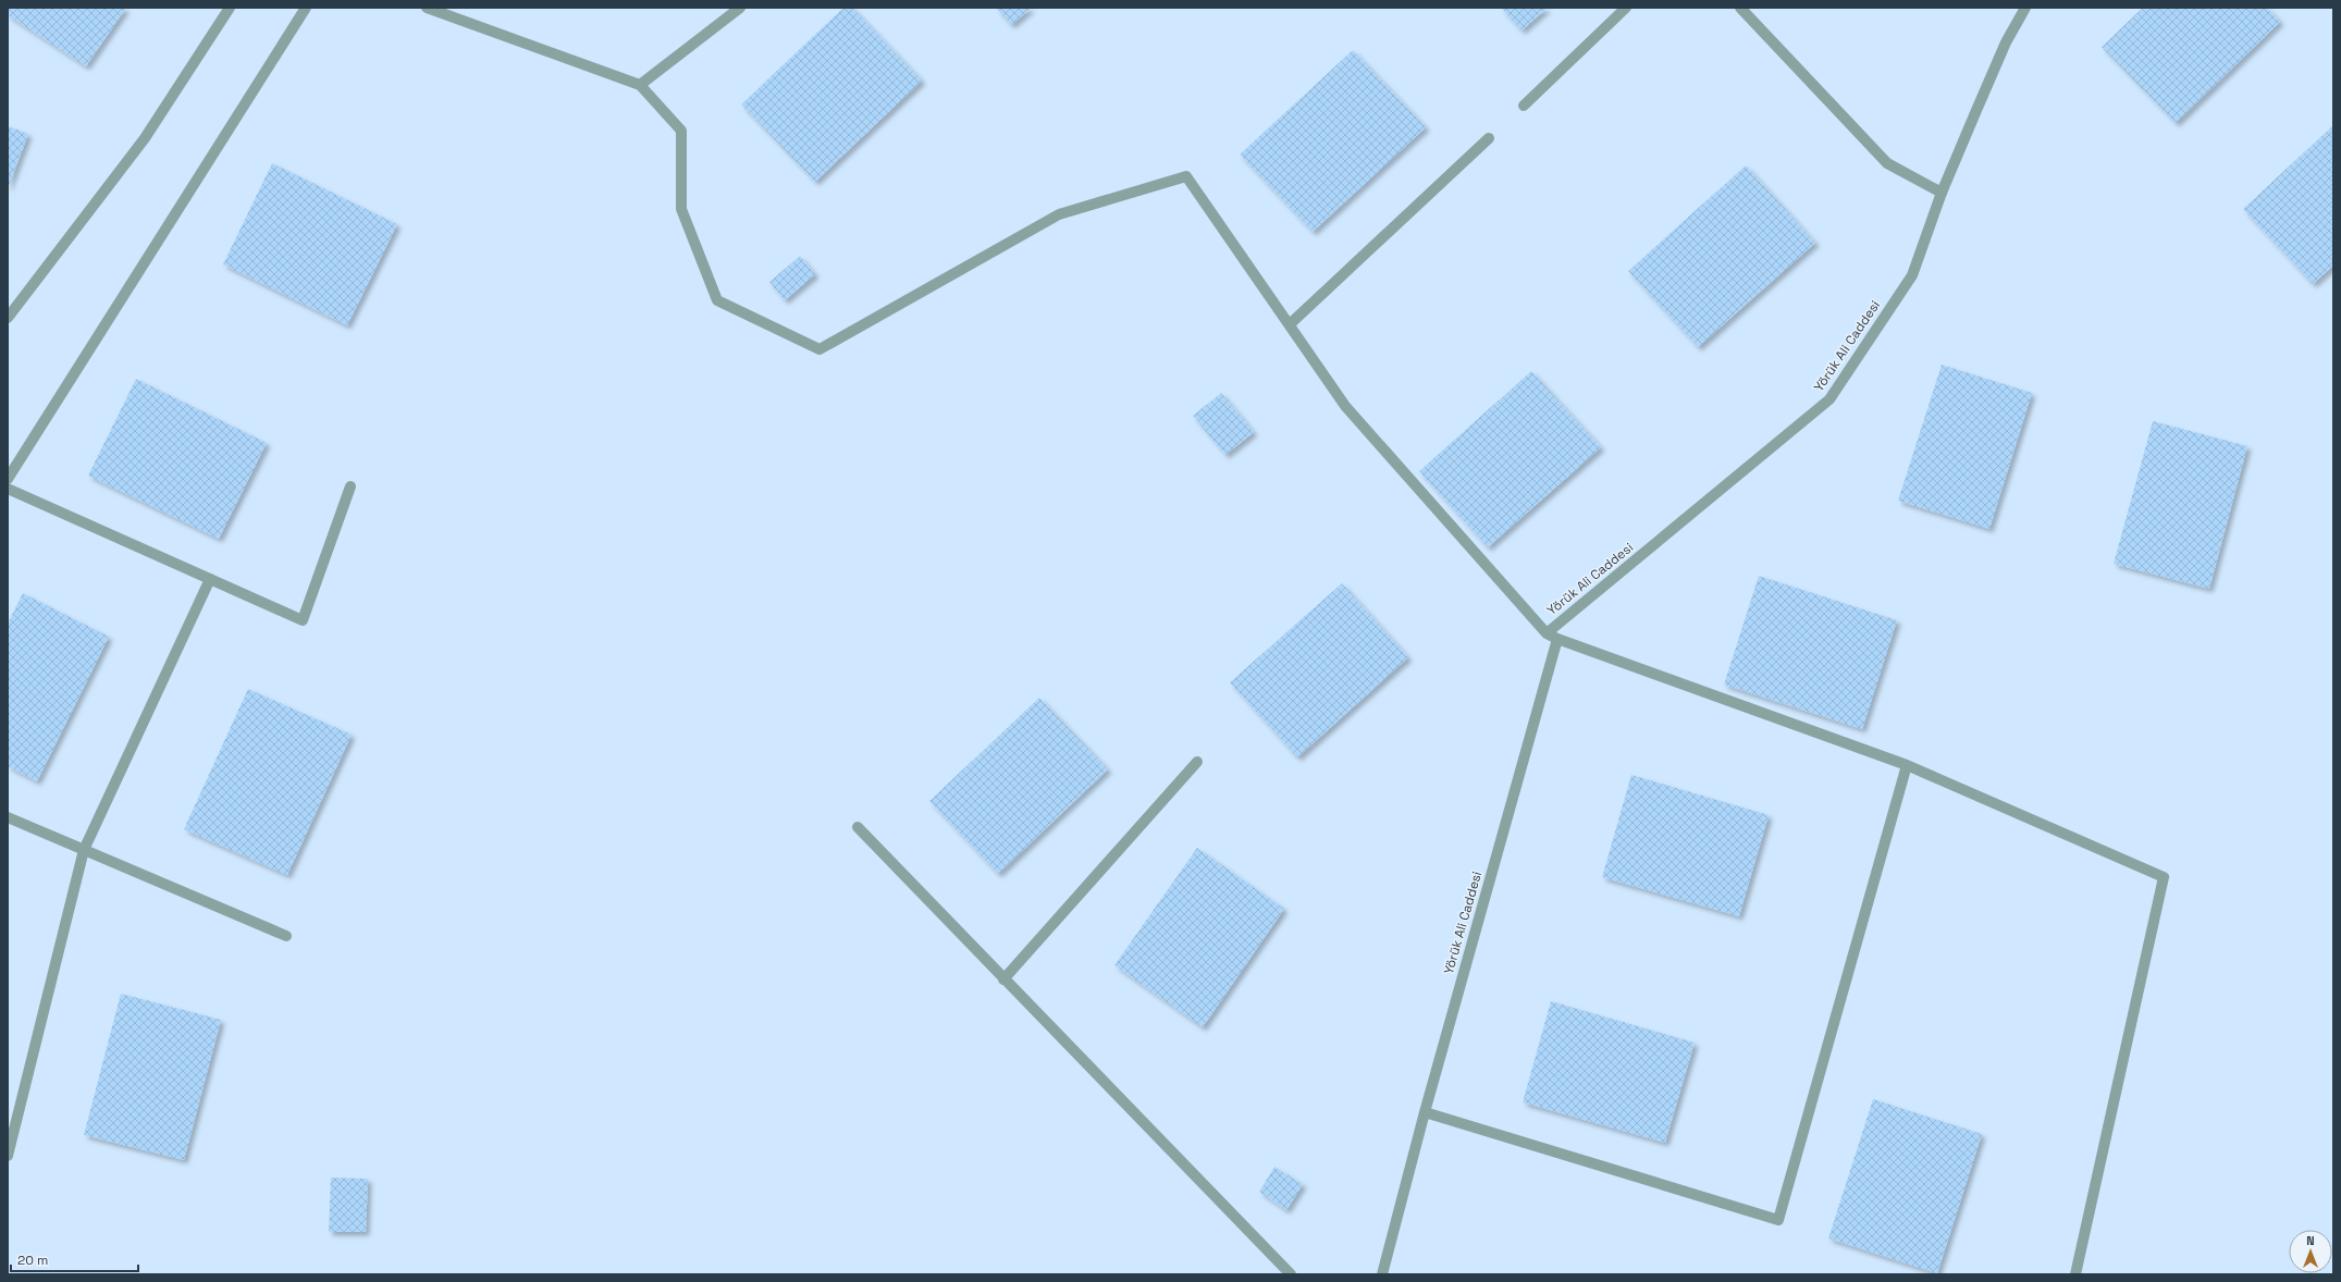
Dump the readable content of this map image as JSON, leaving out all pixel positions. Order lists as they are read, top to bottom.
{
  "streets": {
    "street": ["Yörük Ali Caddesi"]
  },
  "scale_bar": "20 m",
  "north": "top"
}
